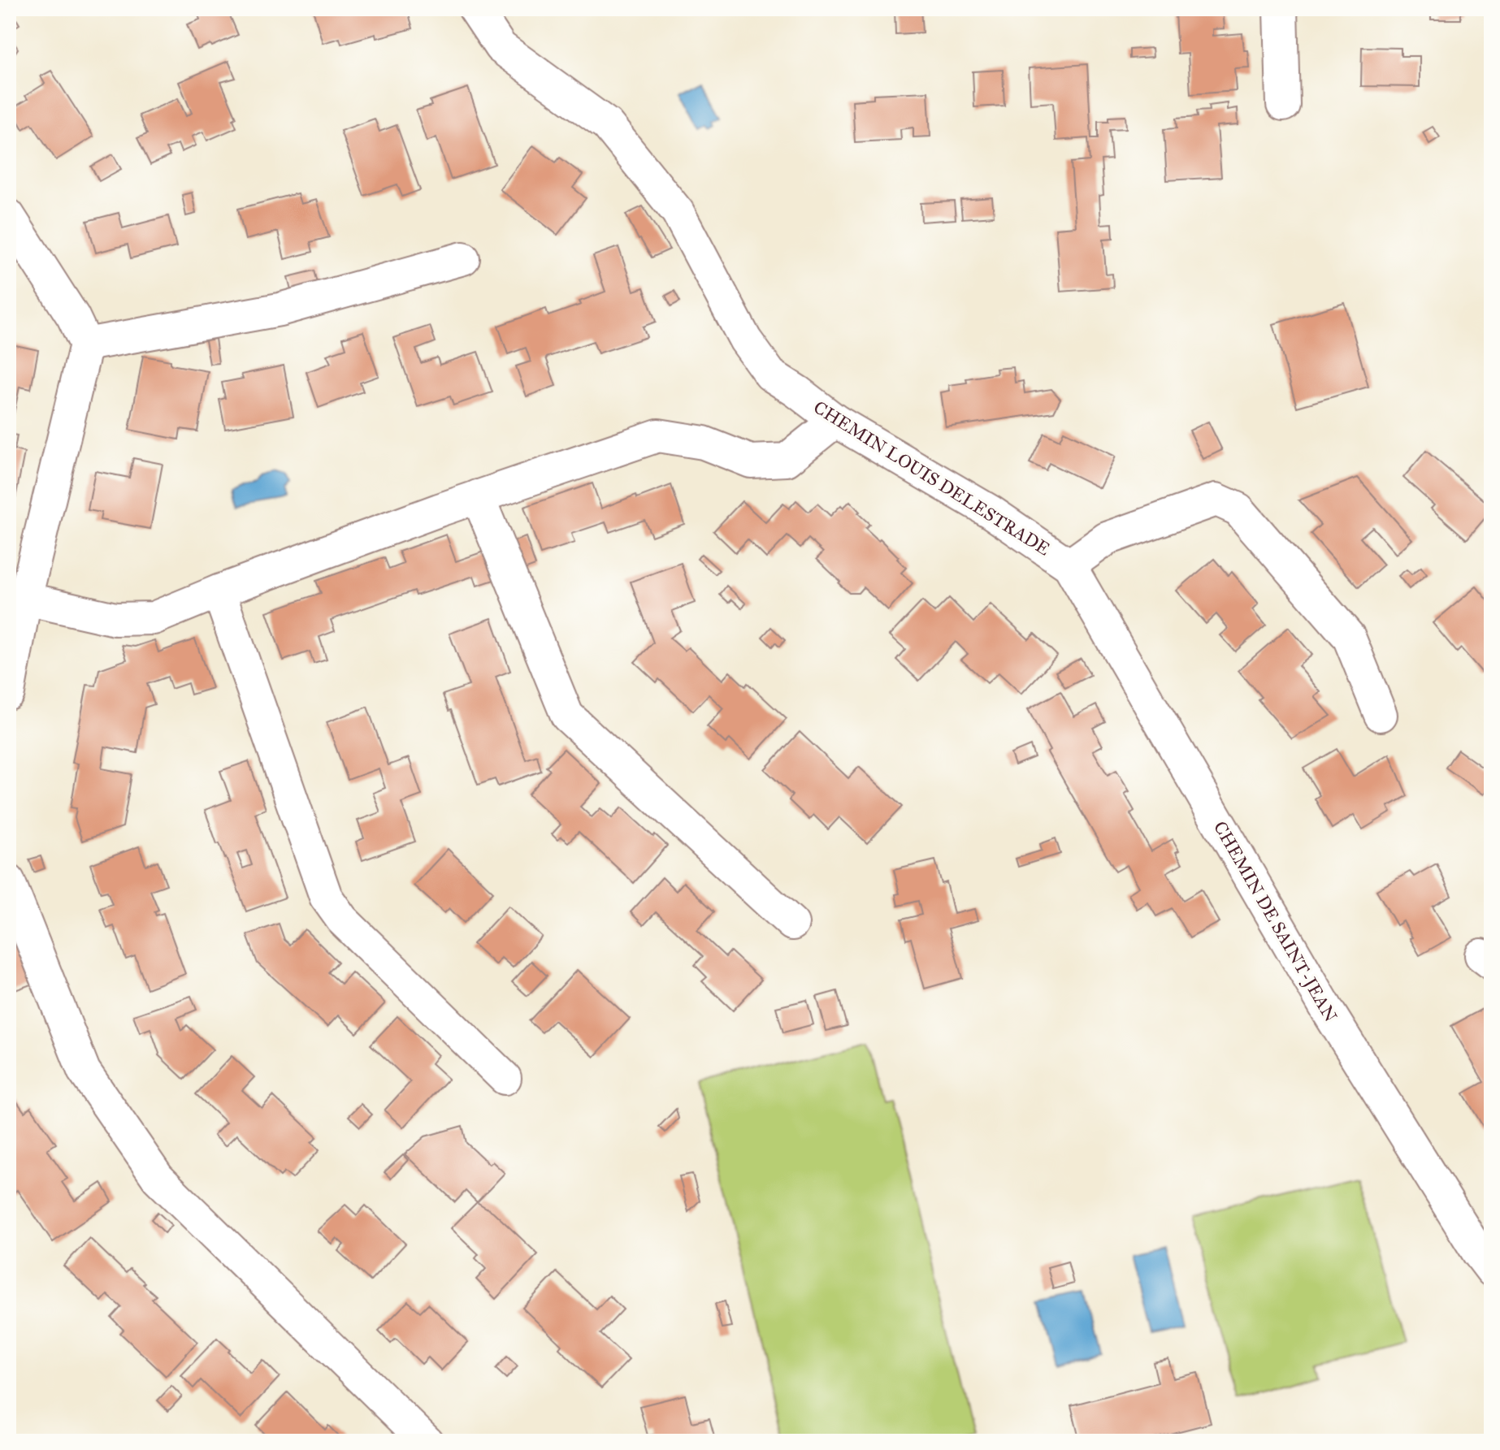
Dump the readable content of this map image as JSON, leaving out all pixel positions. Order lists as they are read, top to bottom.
{
  "streets": {
    "street": ["CHEMIN LOUIS DELESTRADE", "CHEMIN DE SAINT-JEAN"]
  },
  "crossings": [
    ["CHEMIN LOUIS DELESTRADE", "CHEMIN DE SAINT-JEAN"]
  ]
}
